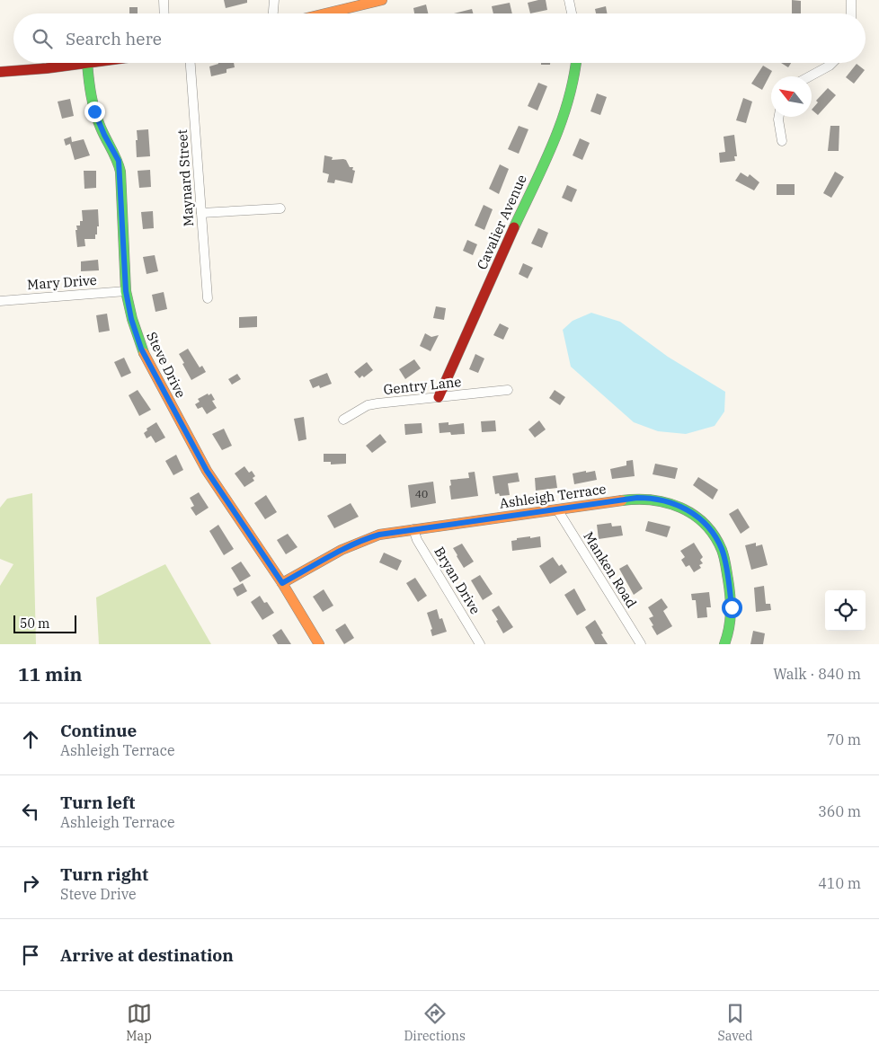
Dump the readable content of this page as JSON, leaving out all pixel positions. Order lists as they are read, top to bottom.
{
  "streets": {
    "street": [
      "Maynard Street",
      "Cavalier Avenue",
      "Mary Drive",
      "Steve Drive",
      "Gentry Lane",
      "Ashleigh Terrace",
      "Manken Road",
      "Bryan Drive"
    ]
  },
  "crossings": [
    ["Cavalier Avenue", "Gentry Lane"],
    ["Mary Drive", "Steve Drive"],
    ["Steve Drive", "Ashleigh Terrace"],
    ["Ashleigh Terrace", "Manken Road"],
    ["Ashleigh Terrace", "Bryan Drive"]
  ],
  "house_numbers": ["40"],
  "scale_bar": "50 m",
  "north": "top left",
  "page": {
    "search": "Search here",
    "scale": "50 m",
    "heading": ["11 min", "Walk · 840 m"],
    "list": [
      ["Continue", "Ashleigh Terrace", "70 m"],
      ["Turn left", "Ashleigh Terrace", "360 m"],
      ["Turn right", "Steve Drive", "410 m"],
      "Arrive at destination"
    ],
    "nav": ["Map", "Directions", "Saved"]
  }
}
